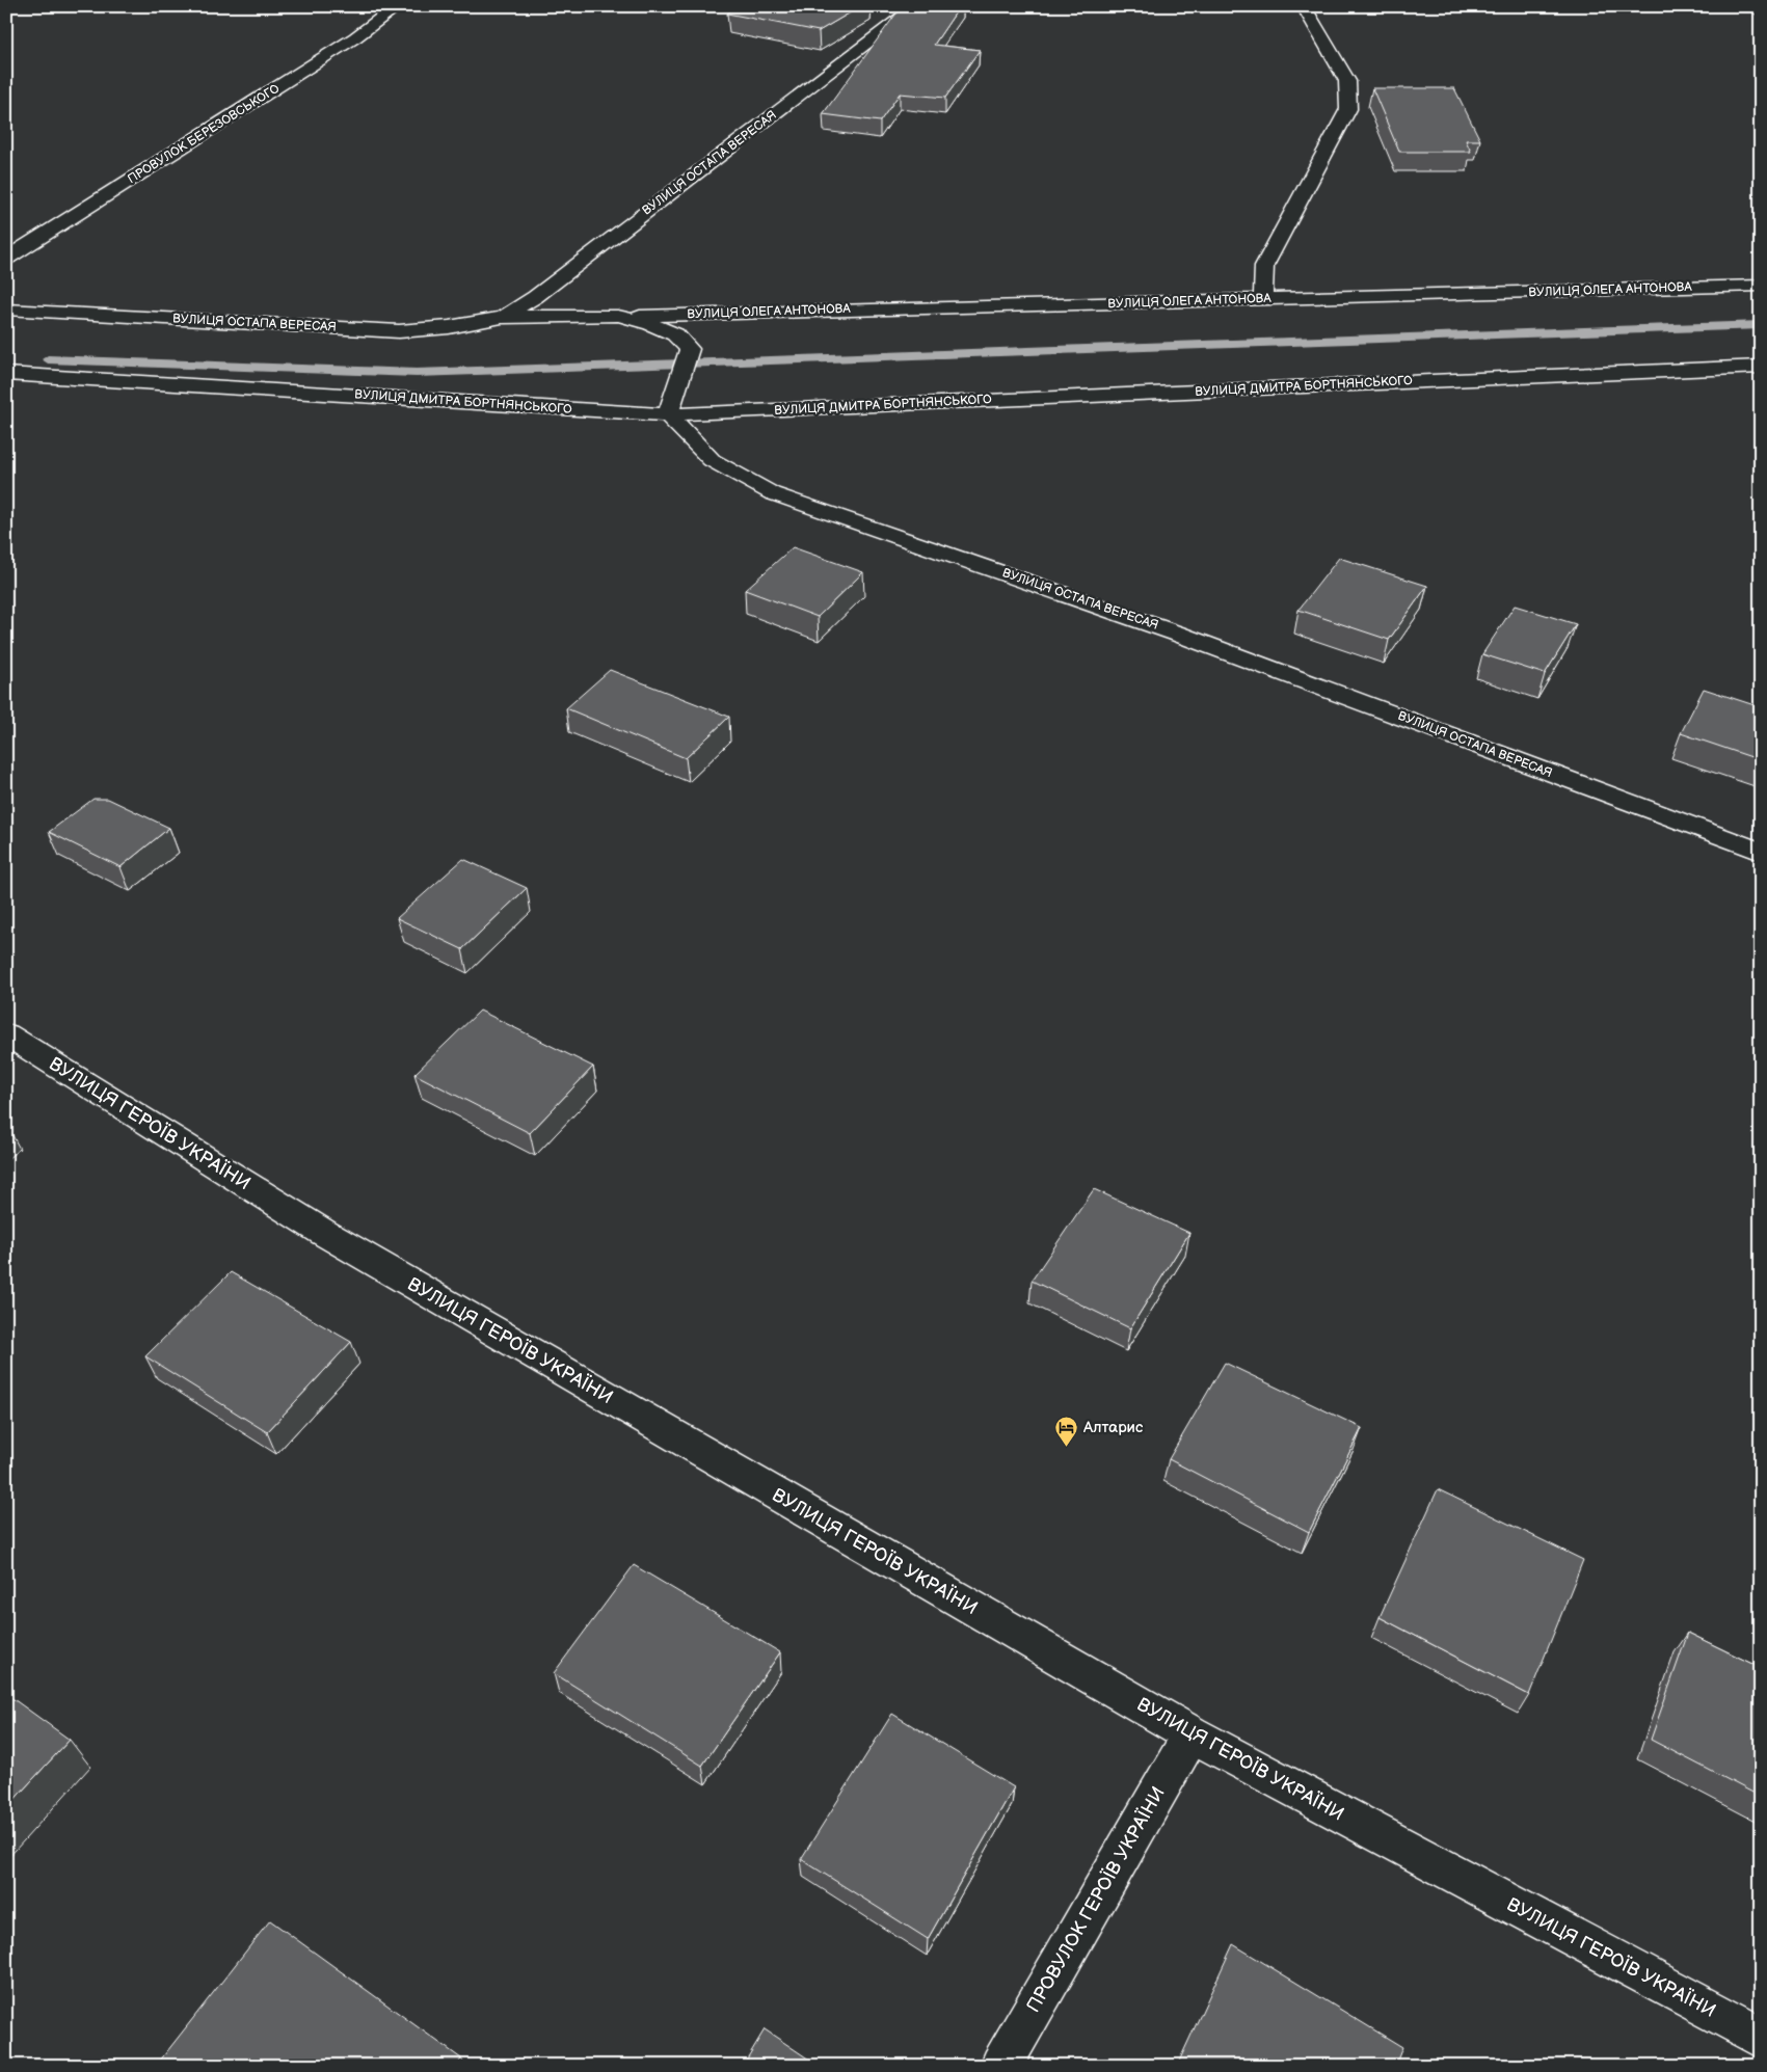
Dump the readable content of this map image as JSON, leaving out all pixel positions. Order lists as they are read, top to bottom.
{
  "streets": {
    "street": [
      "ПРОВУЛОК БЕРЕЗОВСЬКОГО",
      "ВУЛИЦЯ ОСТАПА ВЕРЕСАЯ",
      "ВУЛИЦЯ ОЛЕГА АНТОНОВА",
      "ВУЛИЦЯ ДМИТРА БОРТНЯНСЬКОГО",
      "ВУЛИЦЯ ГЕРОЇВ УКРАЇНИ",
      "ПРОВУЛОК ГЕРОЇВ УКРАЇНИ"
    ]
  },
  "crossings": [
    ["ВУЛИЦЯ ОСТАПА ВЕРЕСАЯ", "ВУЛИЦЯ ОЛЕГА АНТОНОВА"],
    ["ВУЛИЦЯ ОСТАПА ВЕРЕСАЯ", "ВУЛИЦЯ ДМИТРА БОРТНЯНСЬКОГО"],
    ["ВУЛИЦЯ ГЕРОЇВ УКРАЇНИ", "ПРОВУЛОК ГЕРОЇВ УКРАЇНИ"]
  ],
  "places": {
    "hotel": ["Алтарис"]
  }
}
